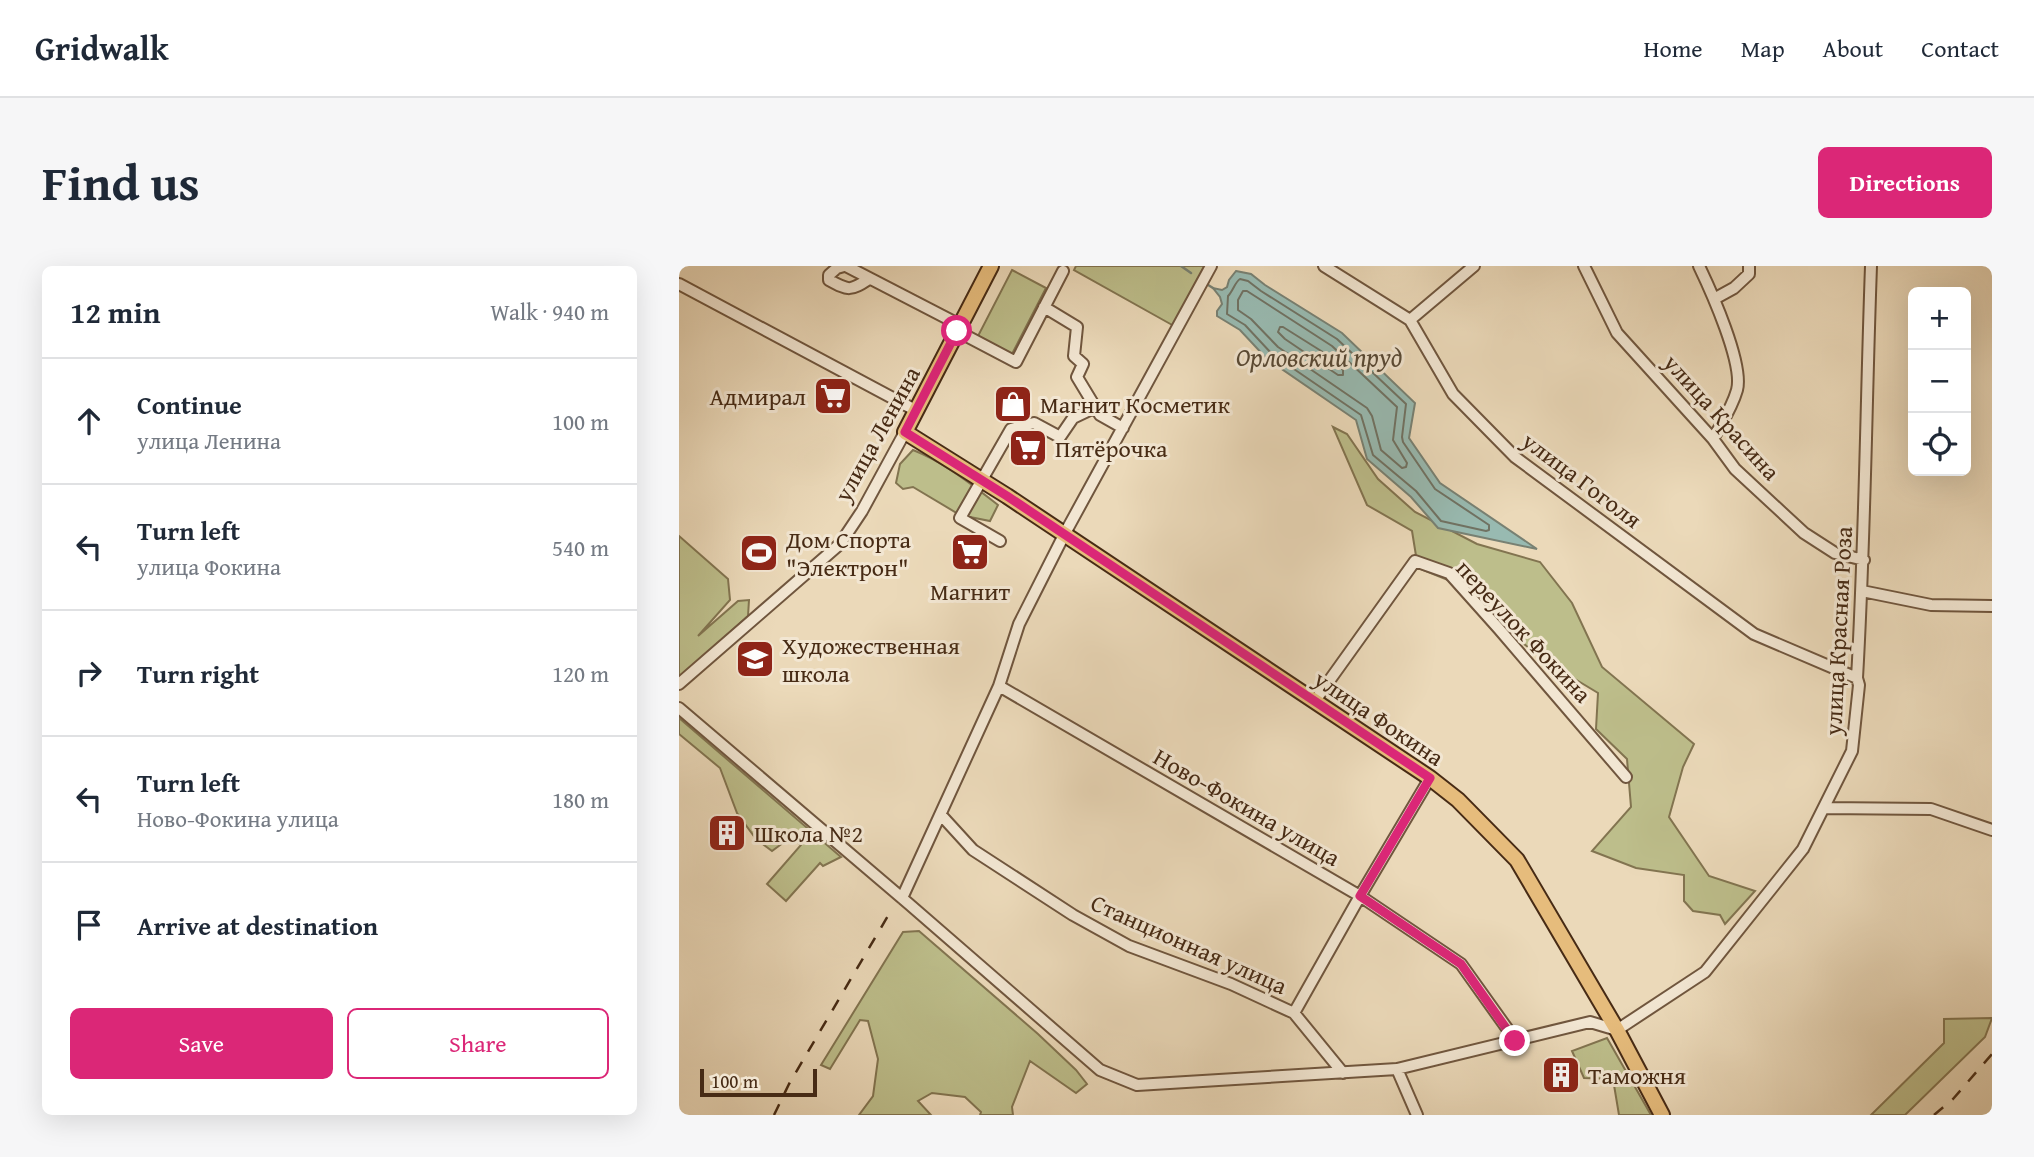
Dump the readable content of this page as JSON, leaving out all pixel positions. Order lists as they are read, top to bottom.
{
  "streets": {
    "main road": ["улица Ленина", "улица Фокина"],
    "street": [
      "улица Красина",
      "улица Гоголя",
      "переулок Фокина",
      "улица Красная Роза",
      "Ново-Фокина улица",
      "Станционная улица"
    ]
  },
  "crossings": [
    ["улица Красина", "улица Красная Роза"],
    ["улица Ленина", "улица Фокина"],
    ["улица Гоголя", "улица Красная Роза"],
    ["переулок Фокина", "улица Фокина"],
    ["улица Красная Роза", "улица Фокина"]
  ],
  "water": ["Орловский пруд"],
  "places": {
    "supermarket": ["Адмирал", "Пятёрочка", "Магнит"],
    "shop": ["Магнит Косметик"],
    "sports": ["Дом Спорта \"Электрон\""],
    "school or university": ["Художественная школа"],
    "building": ["Школа №2", "Таможня"]
  },
  "scale_bar": "100 m",
  "page": {
    "header": "Gridwalk",
    "nav": [
      "Home",
      "Map",
      "About",
      "Contact"
    ],
    "title": "Find us",
    "buttons": [
      "Directions",
      ["Save", "Share"]
    ],
    "heading": ["12 min", "Walk · 940 m"],
    "map_buttons": ["+", "−"],
    "list": [
      ["Continue", "улица Ленина", "100 m"],
      ["Turn left", "улица Фокина", "540 m"],
      ["Turn right", "120 m"],
      ["Turn left", "Ново-Фокина улица", "180 m"],
      "Arrive at destination"
    ],
    "scale": "100 m"
  }
}
